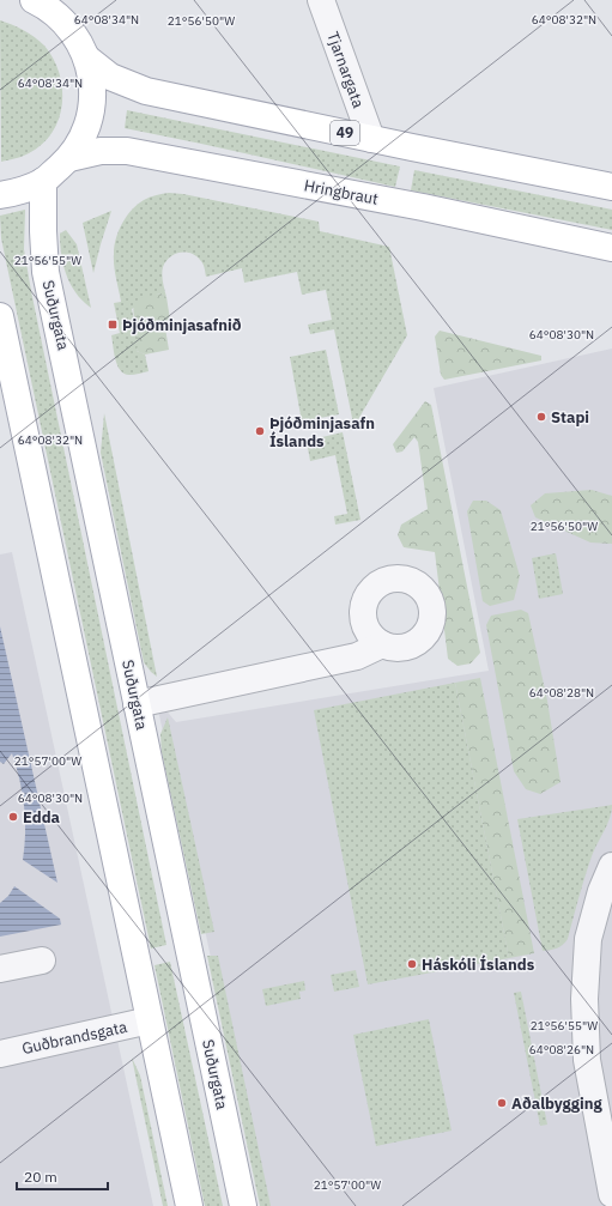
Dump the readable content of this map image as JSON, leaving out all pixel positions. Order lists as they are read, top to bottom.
{
  "streets": {
    "main road": ["49", "Hringbraut", "Suðurgata"],
    "street": ["Tjarnargata", "Guðbrandsgata"]
  },
  "crossings": [
    ["Tjarnargata", "49"],
    ["49", "Hringbraut"],
    ["49", "Suðurgata"]
  ],
  "places": {
    "transit": ["Þjóðminjasafnið"],
    "other": [
      "Stapi",
      "Þjóðminjasafn Íslands",
      "Edda",
      "Háskóli Íslands",
      "Aðalbygging"
    ]
  },
  "scale_bar": "20 m",
  "coordinates": [
    "64°08'34\"N",
    "64°08'32\"N",
    "21°56'50\"W",
    "21°56'55\"W",
    "64°08'30\"N",
    "64°08'28\"N",
    "21°57'00\"W",
    "64°08'26\"N"
  ]
}
